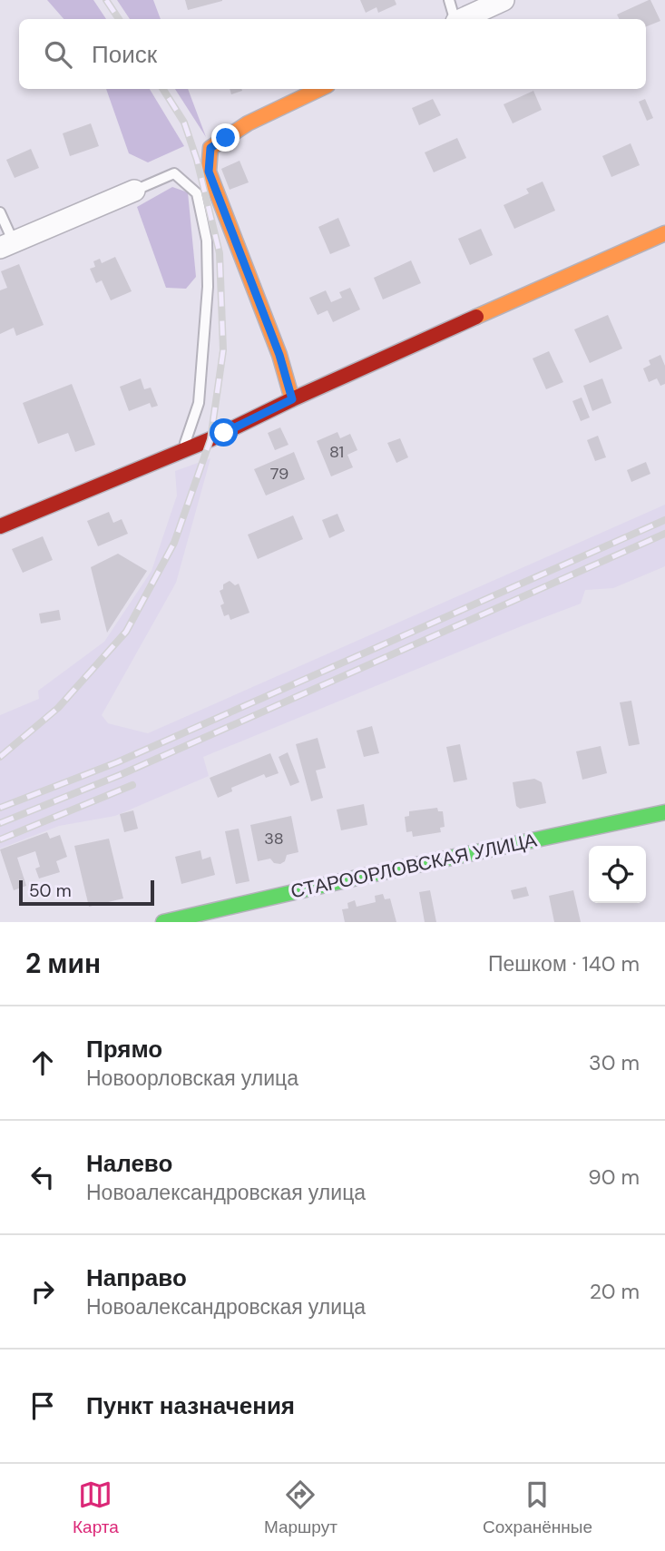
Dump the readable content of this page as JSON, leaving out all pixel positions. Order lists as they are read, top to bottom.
{
  "streets": {
    "street": ["СТАРООРЛОВСКАЯ УЛИЦА"]
  },
  "house_numbers": ["81", "79", "38"],
  "scale_bar": "50 m",
  "page": {
    "search": "Поиск",
    "scale": "50 m",
    "heading": ["2 мин", "Пешком · 140 m"],
    "list": [
      ["Прямо", "Новоорловская улица", "30 m"],
      ["Налево", "Новоалександровская улица", "90 m"],
      ["Направо", "Новоалександровская улица", "20 m"],
      "Пункт назначения"
    ],
    "nav": ["Карта", "Маршрут", "Сохранённые"]
  }
}
